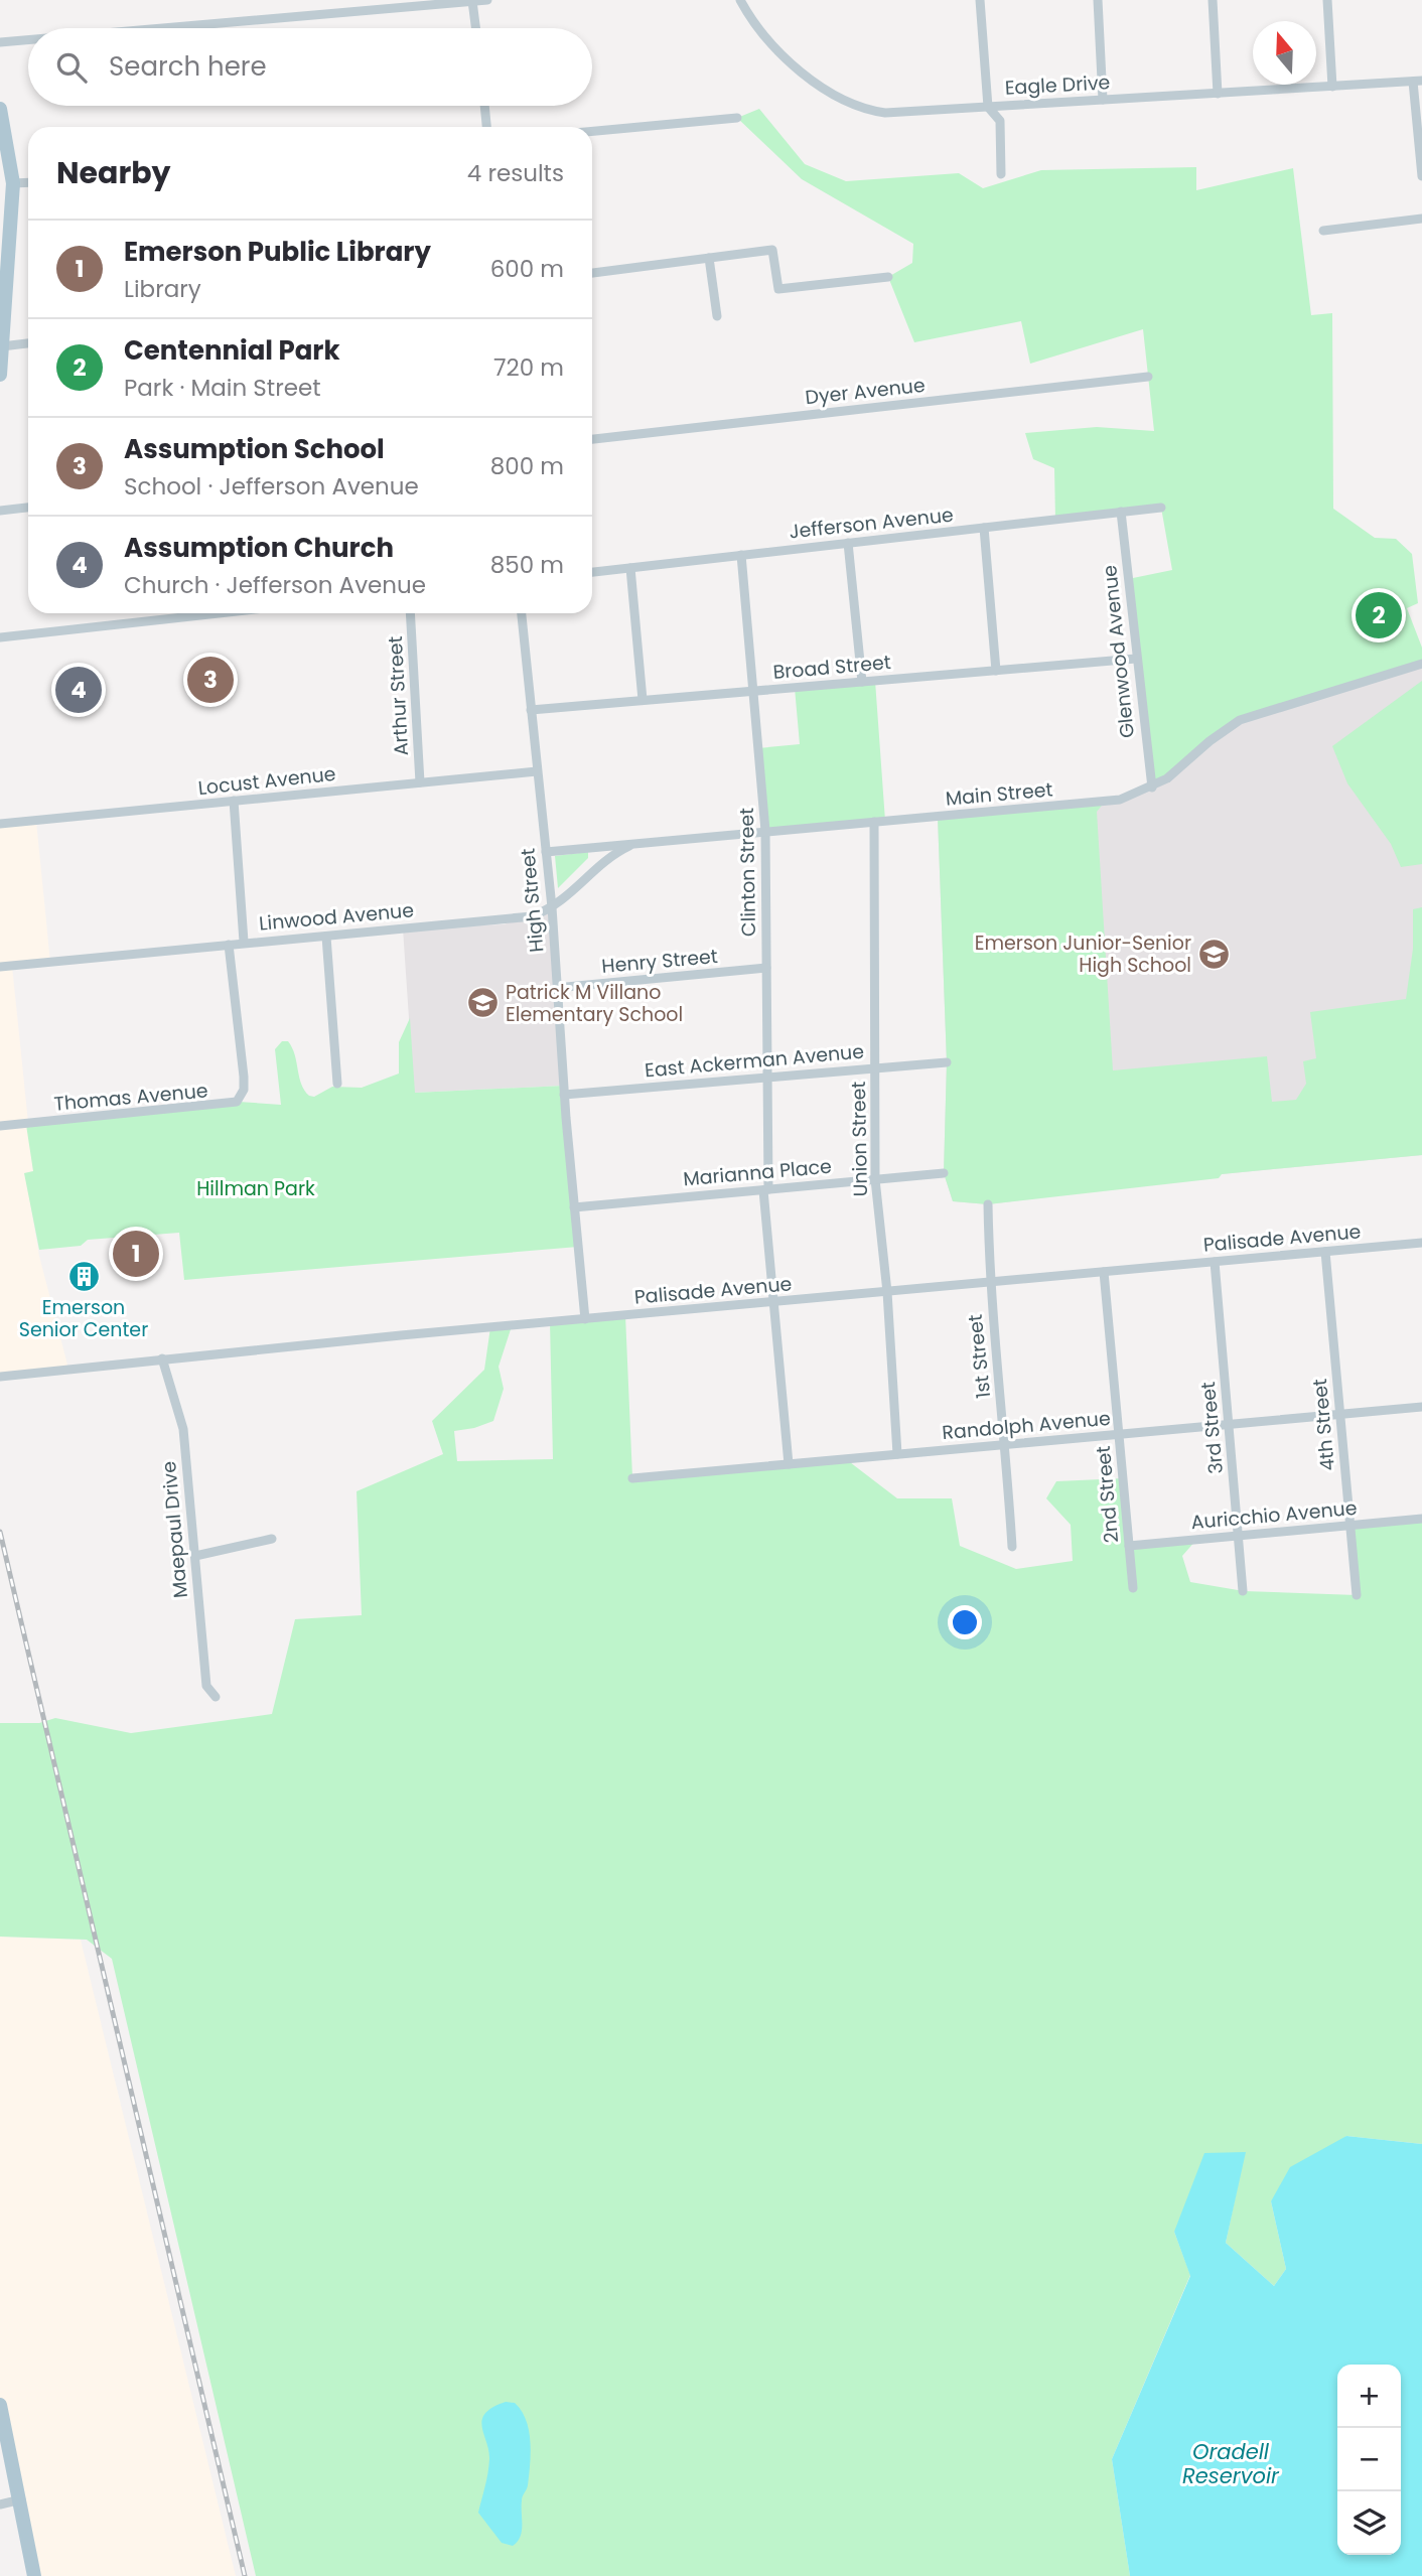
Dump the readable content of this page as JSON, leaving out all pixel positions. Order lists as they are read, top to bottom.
{
  "streets": {
    "street": [
      "Eagle Drive",
      "Dyer Avenue",
      "Jefferson Avenue",
      "Glenwood Avenue",
      "Broad Street",
      "Arthur Street",
      "Locust Avenue",
      "Main Street",
      "Clinton Street",
      "High Street",
      "Linwood Avenue",
      "Henry Street",
      "East Ackerman Avenue",
      "Thomas Avenue",
      "Union Street",
      "Marianna Place",
      "Palisade Avenue",
      "1st Street",
      "Randolph Avenue",
      "4th Street",
      "3rd Street",
      "2nd Street",
      "Auricchio Avenue",
      "Maepaul Drive"
    ]
  },
  "crossings": [
    ["Jefferson Avenue", "Glenwood Avenue"],
    ["Jefferson Avenue", "Clinton Street"],
    ["Glenwood Avenue", "Broad Street"],
    ["Glenwood Avenue", "Main Street"],
    ["Broad Street", "Clinton Street"],
    ["Broad Street", "High Street"],
    ["Arthur Street", "Locust Avenue"],
    ["Locust Avenue", "High Street"],
    ["Main Street", "Clinton Street"],
    ["Main Street", "High Street"],
    ["Main Street", "Linwood Avenue"],
    ["Main Street", "Union Street"],
    ["Clinton Street", "Henry Street"],
    ["Clinton Street", "East Ackerman Avenue"],
    ["Clinton Street", "Marianna Place"],
    ["Clinton Street", "Palisade Avenue"],
    ["Clinton Street", "Randolph Avenue"],
    ["High Street", "Linwood Avenue"],
    ["High Street", "Henry Street"],
    ["High Street", "East Ackerman Avenue"],
    ["High Street", "Marianna Place"],
    ["High Street", "Palisade Avenue"],
    ["Linwood Avenue", "Thomas Avenue"],
    ["East Ackerman Avenue", "Union Street"],
    ["Union Street", "Marianna Place"],
    ["Union Street", "Palisade Avenue"],
    ["Union Street", "Randolph Avenue"],
    ["Palisade Avenue", "1st Street"],
    ["Palisade Avenue", "4th Street"],
    ["Palisade Avenue", "3rd Street"],
    ["Palisade Avenue", "2nd Street"],
    ["Palisade Avenue", "Maepaul Drive"],
    ["1st Street", "Randolph Avenue"],
    ["Randolph Avenue", "4th Street"],
    ["Randolph Avenue", "3rd Street"],
    ["Randolph Avenue", "2nd Street"],
    ["4th Street", "Auricchio Avenue"],
    ["3rd Street", "Auricchio Avenue"],
    ["2nd Street", "Auricchio Avenue"]
  ],
  "water": ["Oradell Reservoir"],
  "parks": ["Hillman Park"],
  "places": {
    "school or university": ["Emerson Junior-Senior High School", "Patrick M Villano Elementary School"],
    "building": ["Emerson Senior Center"]
  },
  "north": "top",
  "page": {
    "search": "Search here",
    "heading": ["Nearby", "4 results"],
    "list": [
      {
        "mark": "1",
        "name": "Emerson Public Library",
        "note": "Library",
        "value": "600 m"
      },
      {
        "mark": "2",
        "name": "Centennial Park",
        "note": "Park · Main Street",
        "value": "720 m"
      },
      {
        "mark": "3",
        "name": "Assumption School",
        "note": "School · Jefferson Avenue",
        "value": "800 m"
      },
      {
        "mark": "4",
        "name": "Assumption Church",
        "note": "Church · Jefferson Avenue",
        "value": "850 m"
      }
    ],
    "pins": [
      "2",
      "3",
      "4",
      "1"
    ],
    "map_buttons": ["+", "−"]
  }
}
